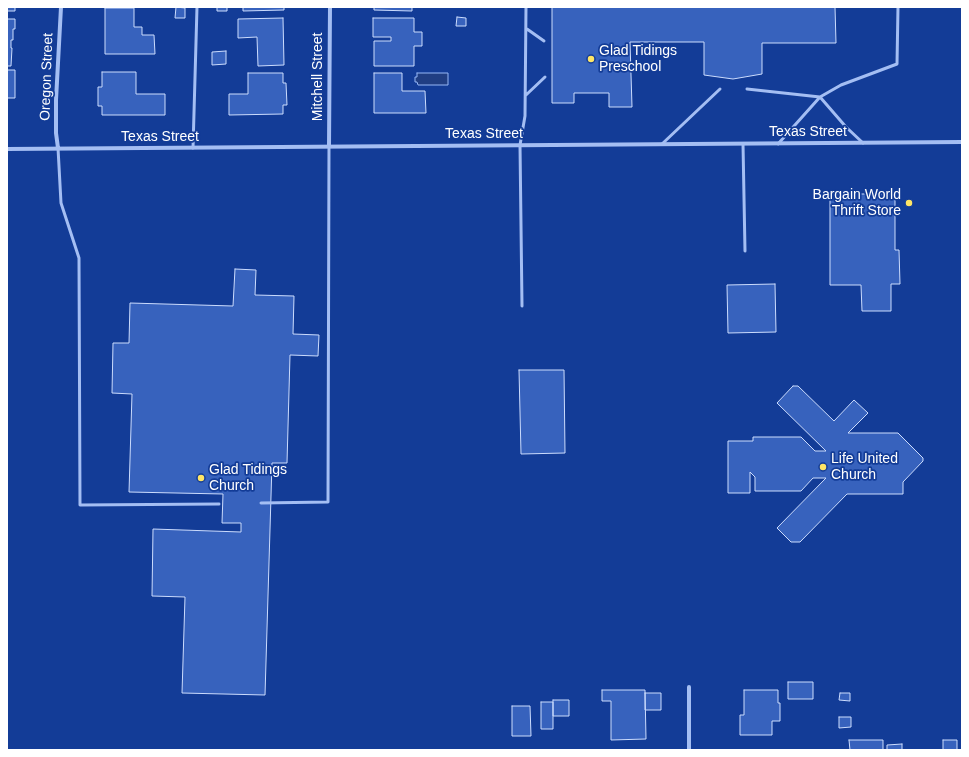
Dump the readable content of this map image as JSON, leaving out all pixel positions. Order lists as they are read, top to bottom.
{
  "streets": {
    "street": ["Oregon Street", "Mitchell Street", "Texas Street"]
  },
  "crossings": [
    ["Oregon Street", "Texas Street"],
    ["Mitchell Street", "Texas Street"]
  ],
  "places": [
    "Glad Tidings Preschool",
    "Bargain World Thrift Store",
    "Life United Church",
    "Glad Tidings Church"
  ]
}
